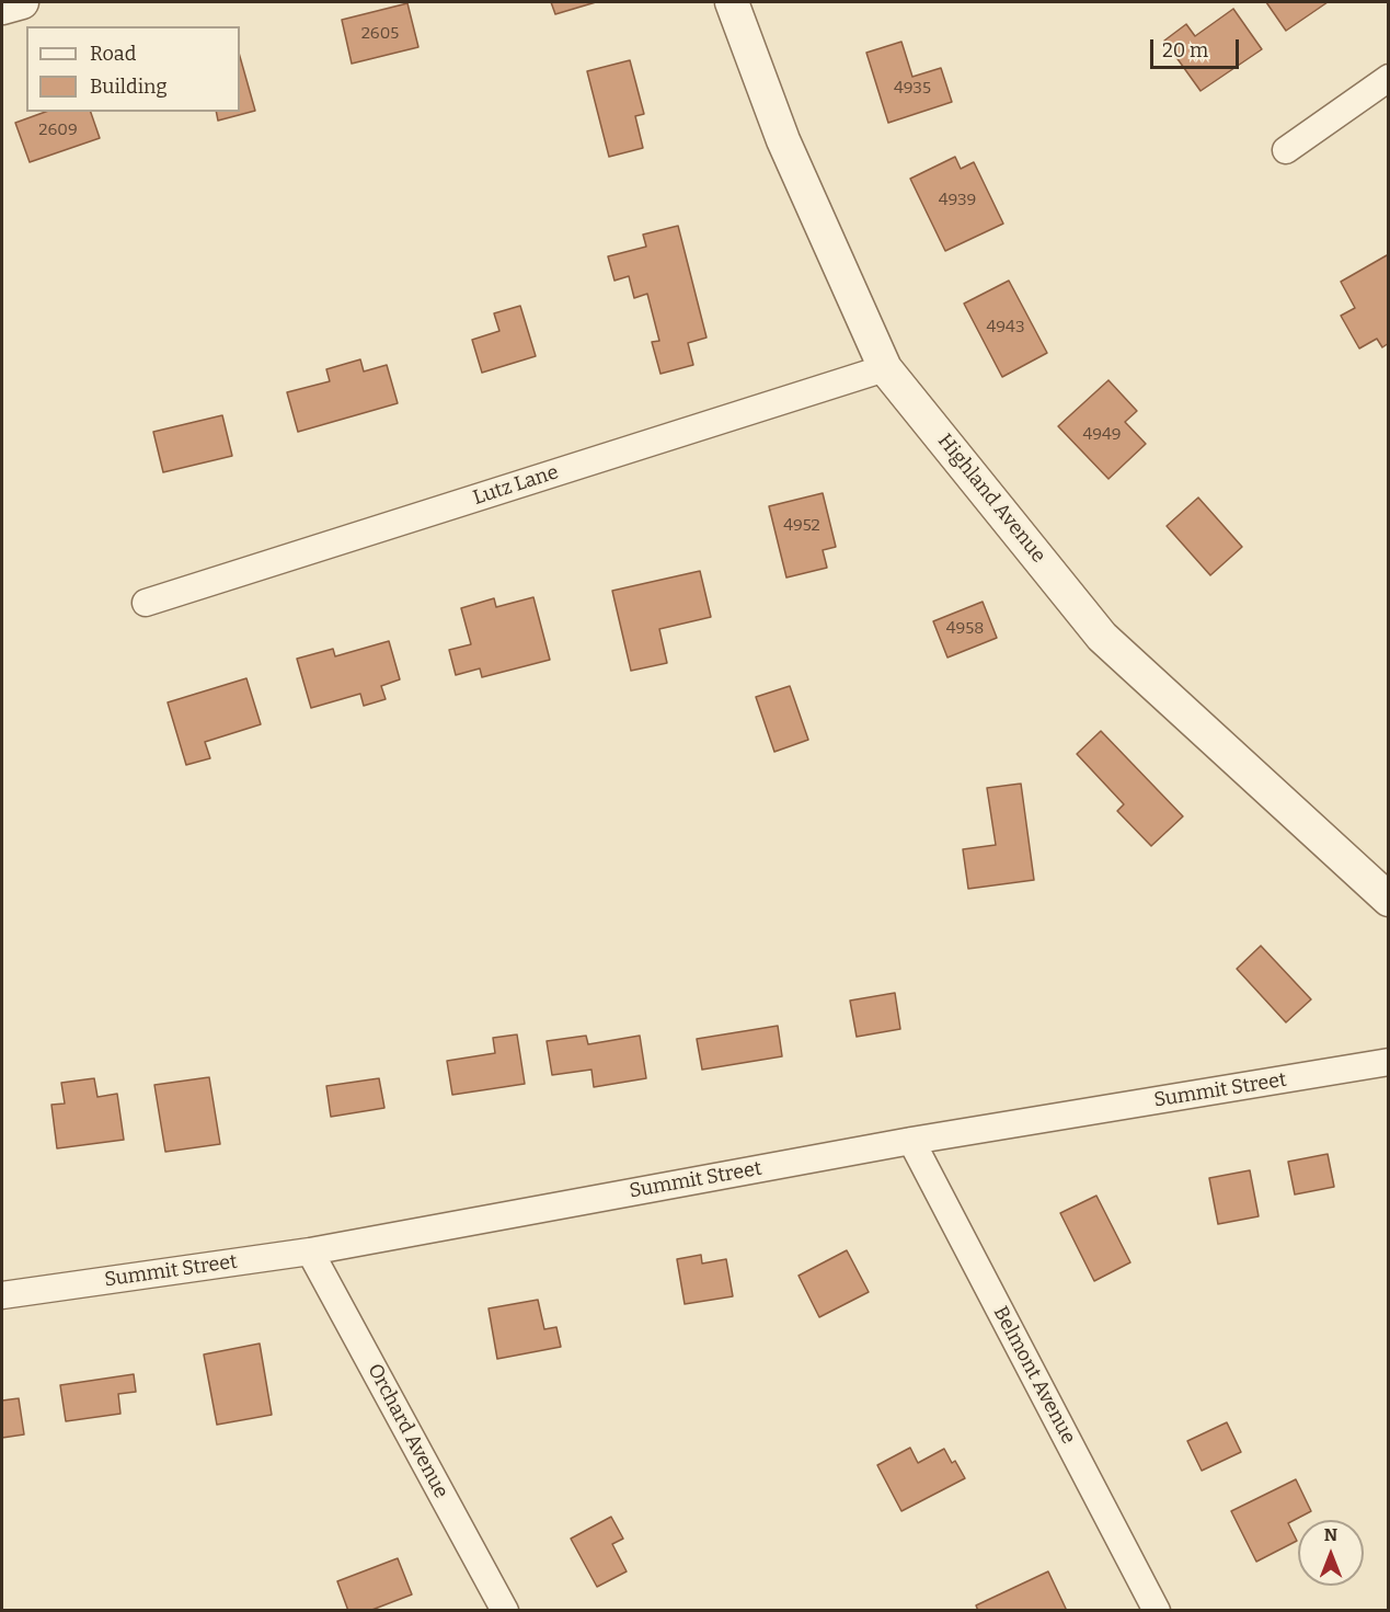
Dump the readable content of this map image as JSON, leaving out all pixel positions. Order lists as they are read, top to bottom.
{
  "streets": {
    "street": [
      "Lutz Lane",
      "Highland Avenue",
      "Summit Street",
      "Belmont Avenue",
      "Orchard Avenue"
    ]
  },
  "crossings": [
    ["Lutz Lane", "Highland Avenue"],
    ["Summit Street", "Belmont Avenue"],
    ["Summit Street", "Orchard Avenue"]
  ],
  "house_numbers": [
    "2605",
    "4935",
    "2609",
    "4939",
    "4943",
    "4949",
    "4952",
    "4958"
  ],
  "legend": ["Road", "Building"],
  "scale_bar": "20 m",
  "north": "top"
}
